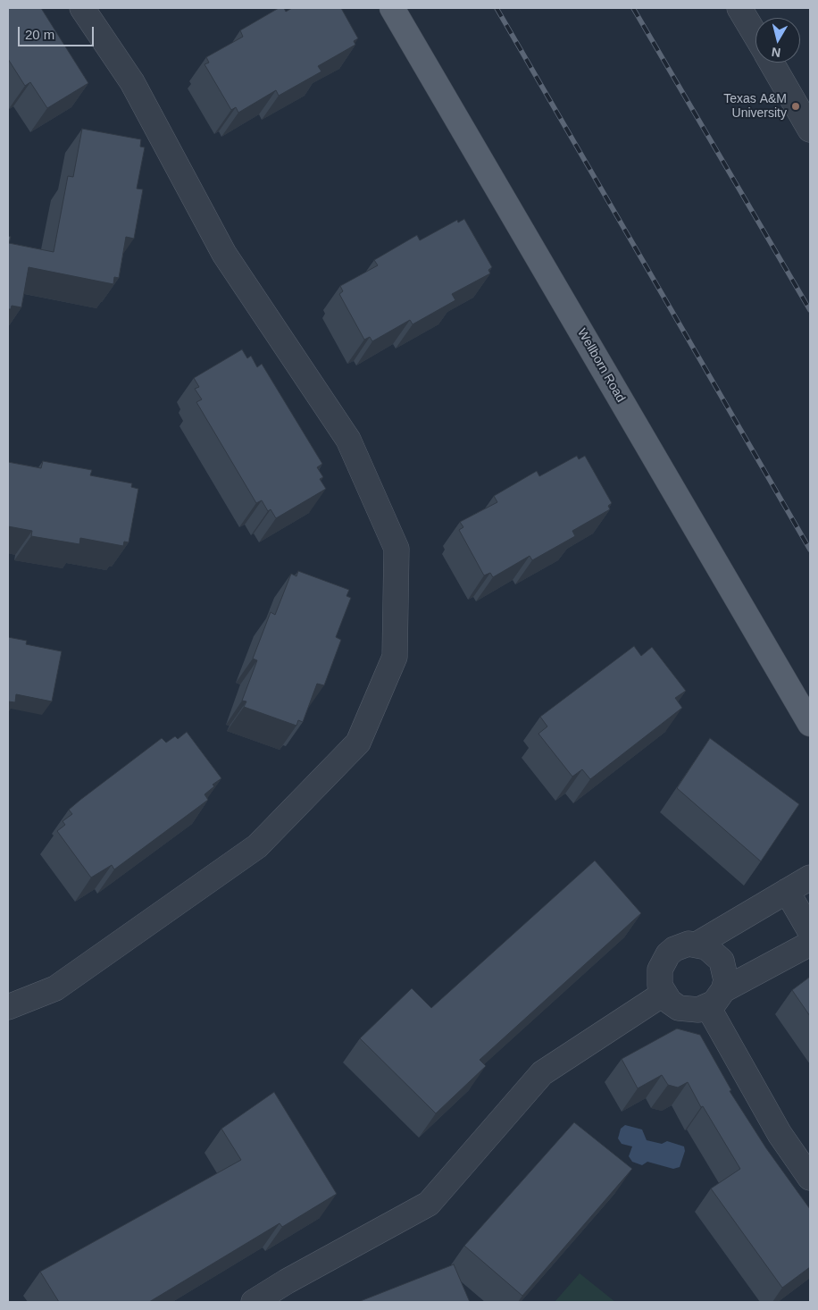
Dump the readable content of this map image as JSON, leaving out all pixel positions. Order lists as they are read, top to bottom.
{
  "streets": {
    "main road": ["Wellborn Road"]
  },
  "places": ["Texas A&M University"],
  "scale_bar": "20 m",
  "north": "bottom"
}
